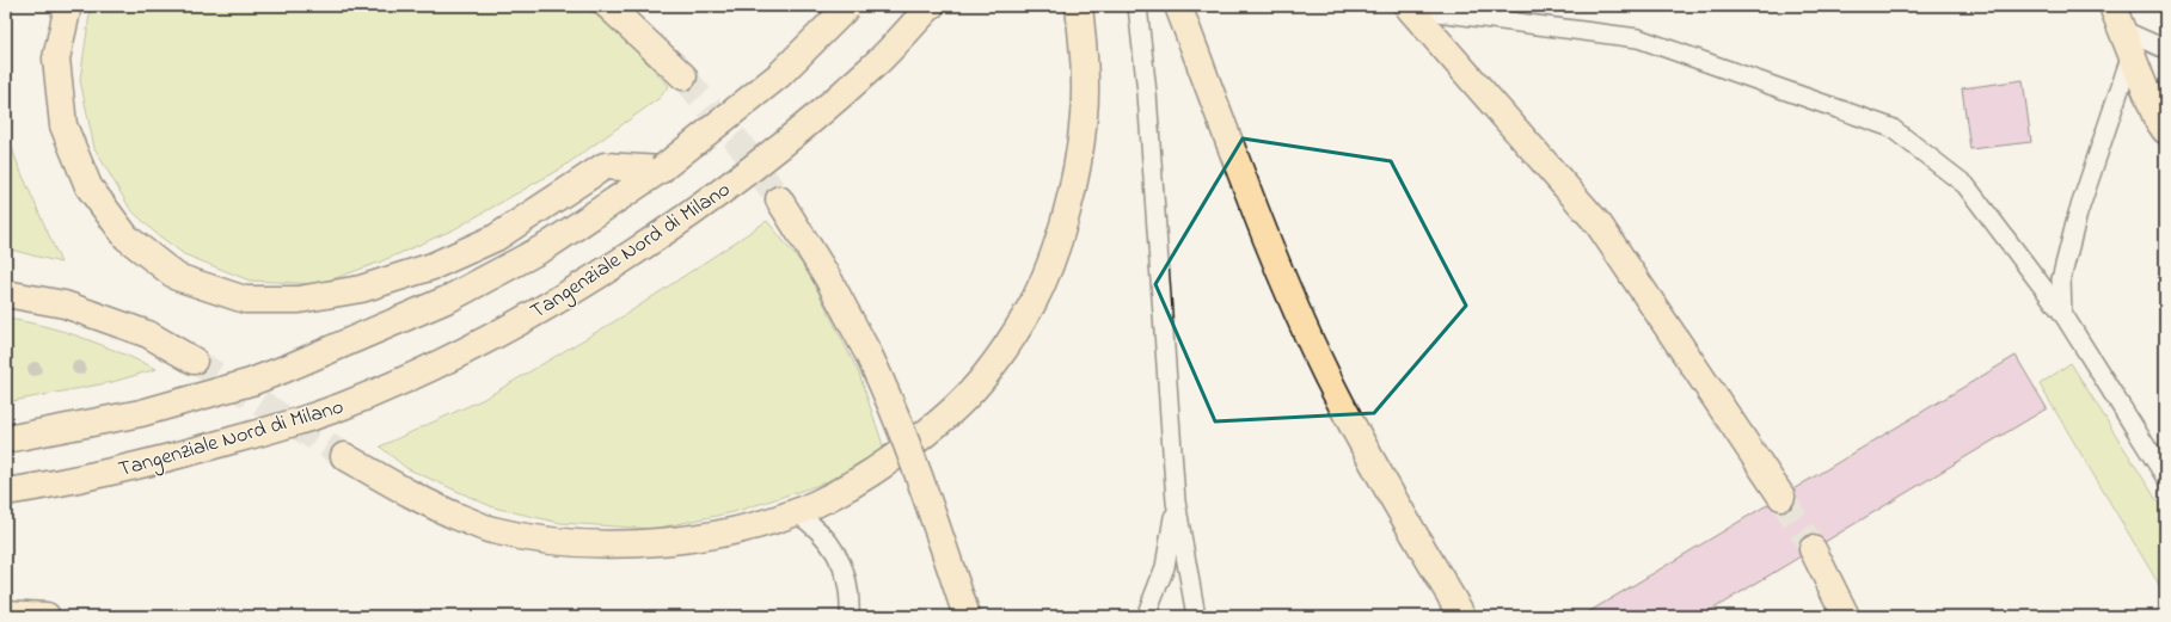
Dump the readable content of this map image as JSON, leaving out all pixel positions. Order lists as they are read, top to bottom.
{
  "streets": {
    "highway": ["Tangenziale Nord di Milano"]
  }
}
